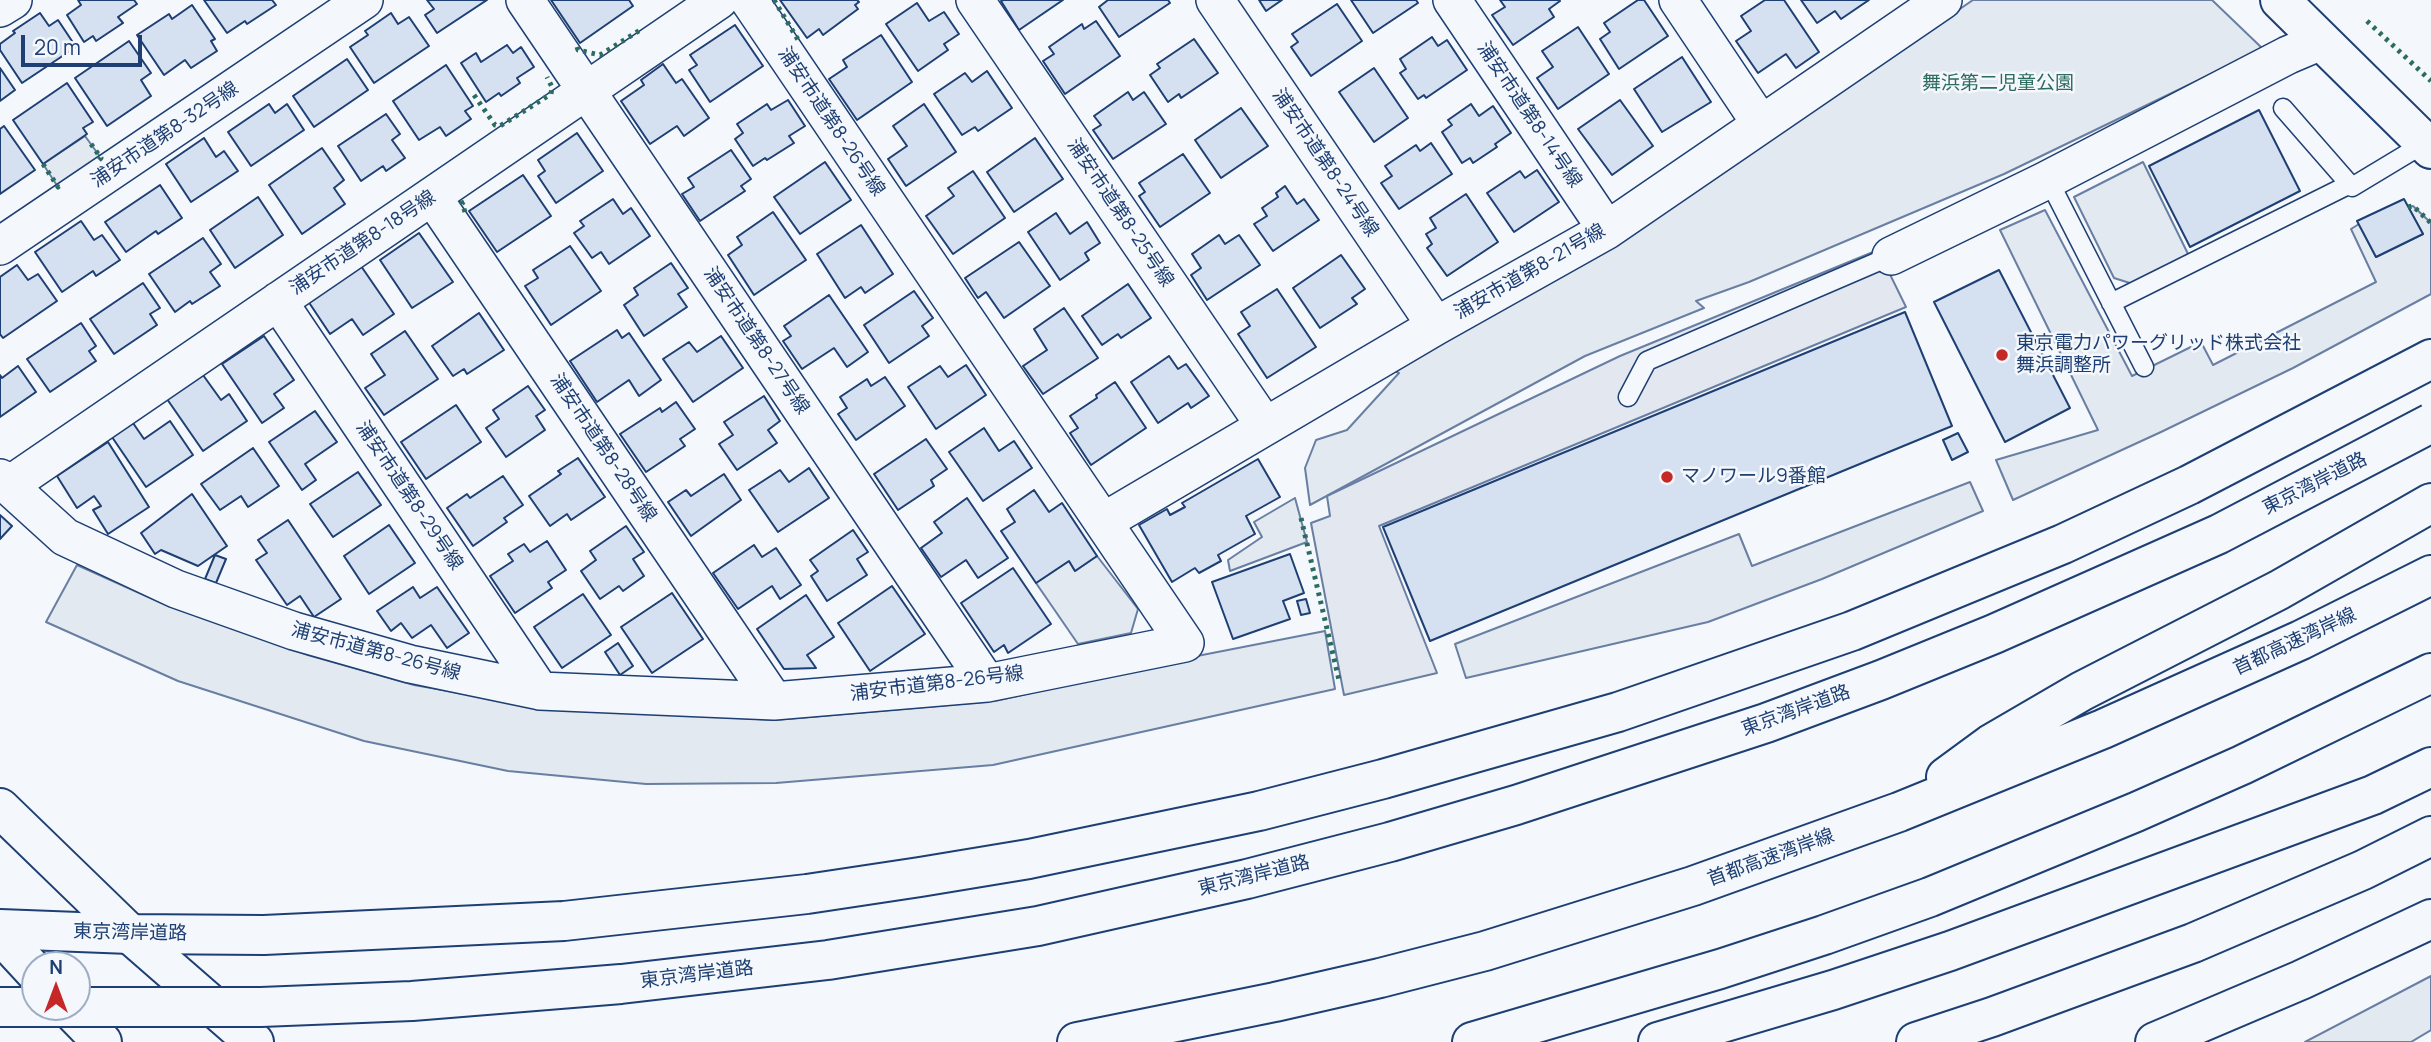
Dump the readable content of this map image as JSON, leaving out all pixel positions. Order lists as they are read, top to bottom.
{
  "streets": {
    "main road": ["東京湾岸道路", "首都高速湾岸線"],
    "street": [
      "浦安市道第8-14号線",
      "浦安市道第8-26号線",
      "浦安市道第8-32号線",
      "浦安市道第8-24号線",
      "浦安市道第8-25号線",
      "浦安市道第8-18号線",
      "浦安市道第8-21号線",
      "浦安市道第8-27号線",
      "浦安市道第8-28号線",
      "浦安市道第8-29号線"
    ]
  },
  "crossings": [
    ["浦安市道第8-14号線", "浦安市道第8-21号線"],
    ["浦安市道第8-26号線", "浦安市道第8-18号線"],
    ["浦安市道第8-26号線", "浦安市道第8-21号線"],
    ["浦安市道第8-26号線", "浦安市道第8-27号線"],
    ["浦安市道第8-26号線", "浦安市道第8-28号線"],
    ["浦安市道第8-26号線", "浦安市道第8-29号線"],
    ["浦安市道第8-24号線", "浦安市道第8-21号線"],
    ["浦安市道第8-25号線", "浦安市道第8-21号線"],
    ["浦安市道第8-18号線", "浦安市道第8-27号線"],
    ["浦安市道第8-18号線", "浦安市道第8-28号線"],
    ["浦安市道第8-18号線", "浦安市道第8-29号線"]
  ],
  "parks": ["舞浜第二児童公園"],
  "places": ["東京電力パワーグリッド株式会社 舞浜調整所", "マノワール9番館"],
  "scale_bar": "20 m",
  "north": "top"
}
